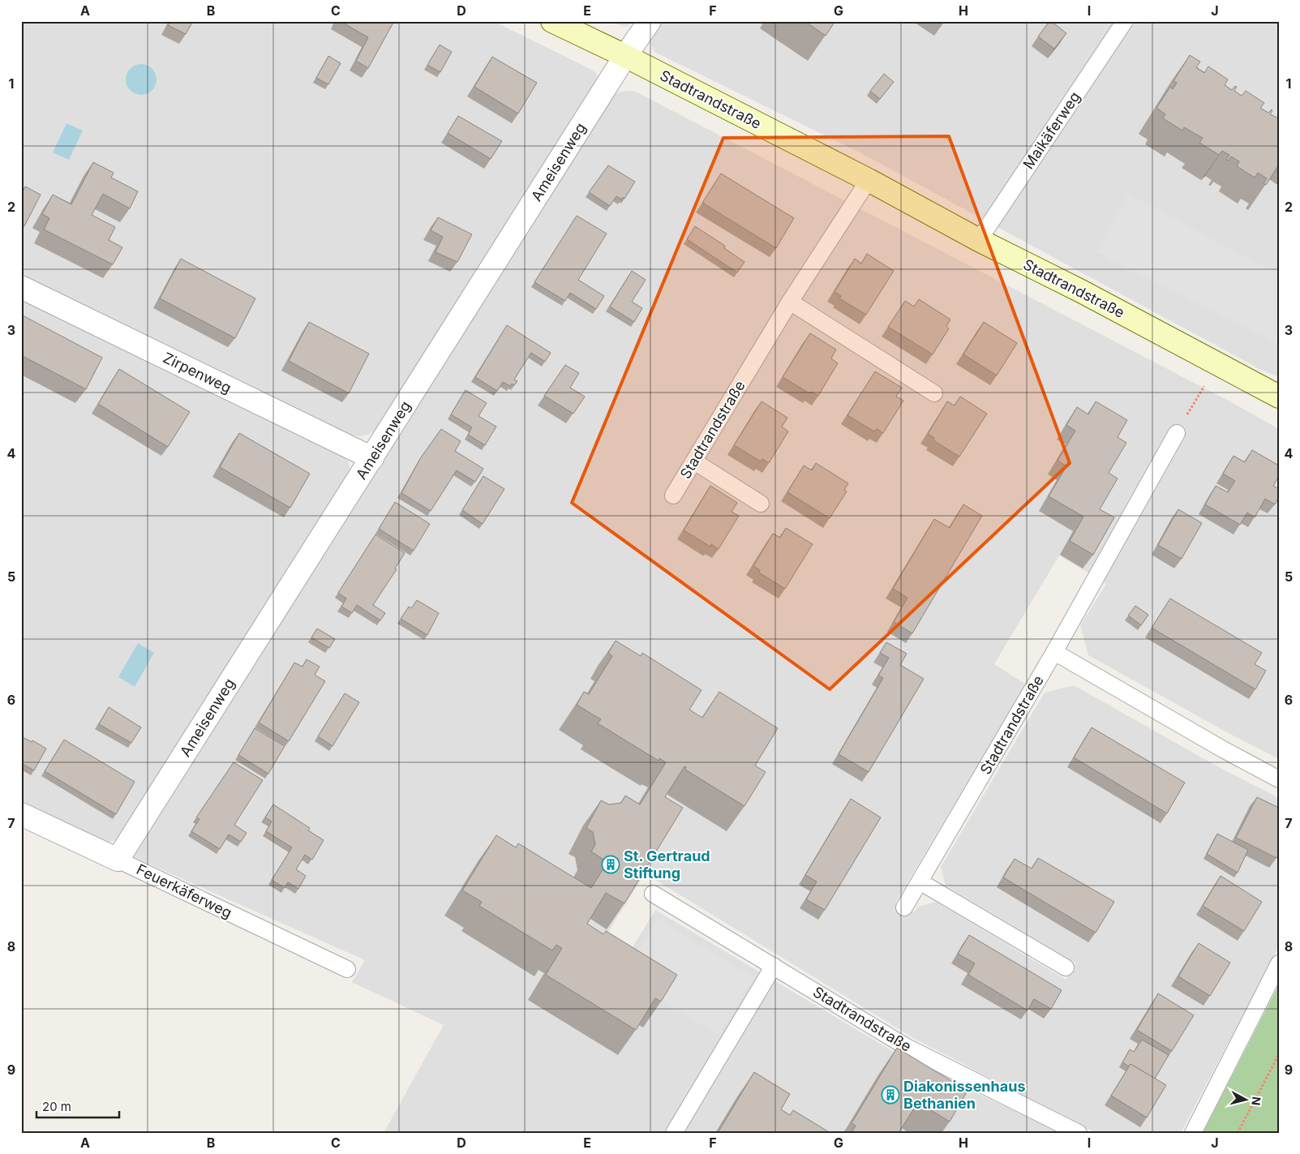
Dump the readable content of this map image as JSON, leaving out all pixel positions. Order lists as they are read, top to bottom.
{
  "streets": {
    "street": [
      "Stadtrandstraße",
      "Ameisenweg",
      "Zirpenweg",
      "Feuerkäferweg"
    ],
    "lane": ["Maikäferweg"]
  },
  "crossings": [
    ["Stadtrandstraße", "Maikäferweg"],
    ["Stadtrandstraße", "Ameisenweg"],
    ["Ameisenweg", "Zirpenweg"],
    ["Ameisenweg", "Feuerkäferweg"]
  ],
  "places": {
    "building": ["St. Gertraud Stiftung", "Diakonissenhaus Bethanien"]
  },
  "scale_bar": "20 m",
  "north": "right",
  "grid": {
    "columns": [
      "A",
      "B",
      "C",
      "D",
      "E",
      "F",
      "G",
      "H",
      "I",
      "J"
    ],
    "rows": [
      "1",
      "2",
      "3",
      "4",
      "5",
      "6",
      "7",
      "8",
      "9"
    ]
  }
}
